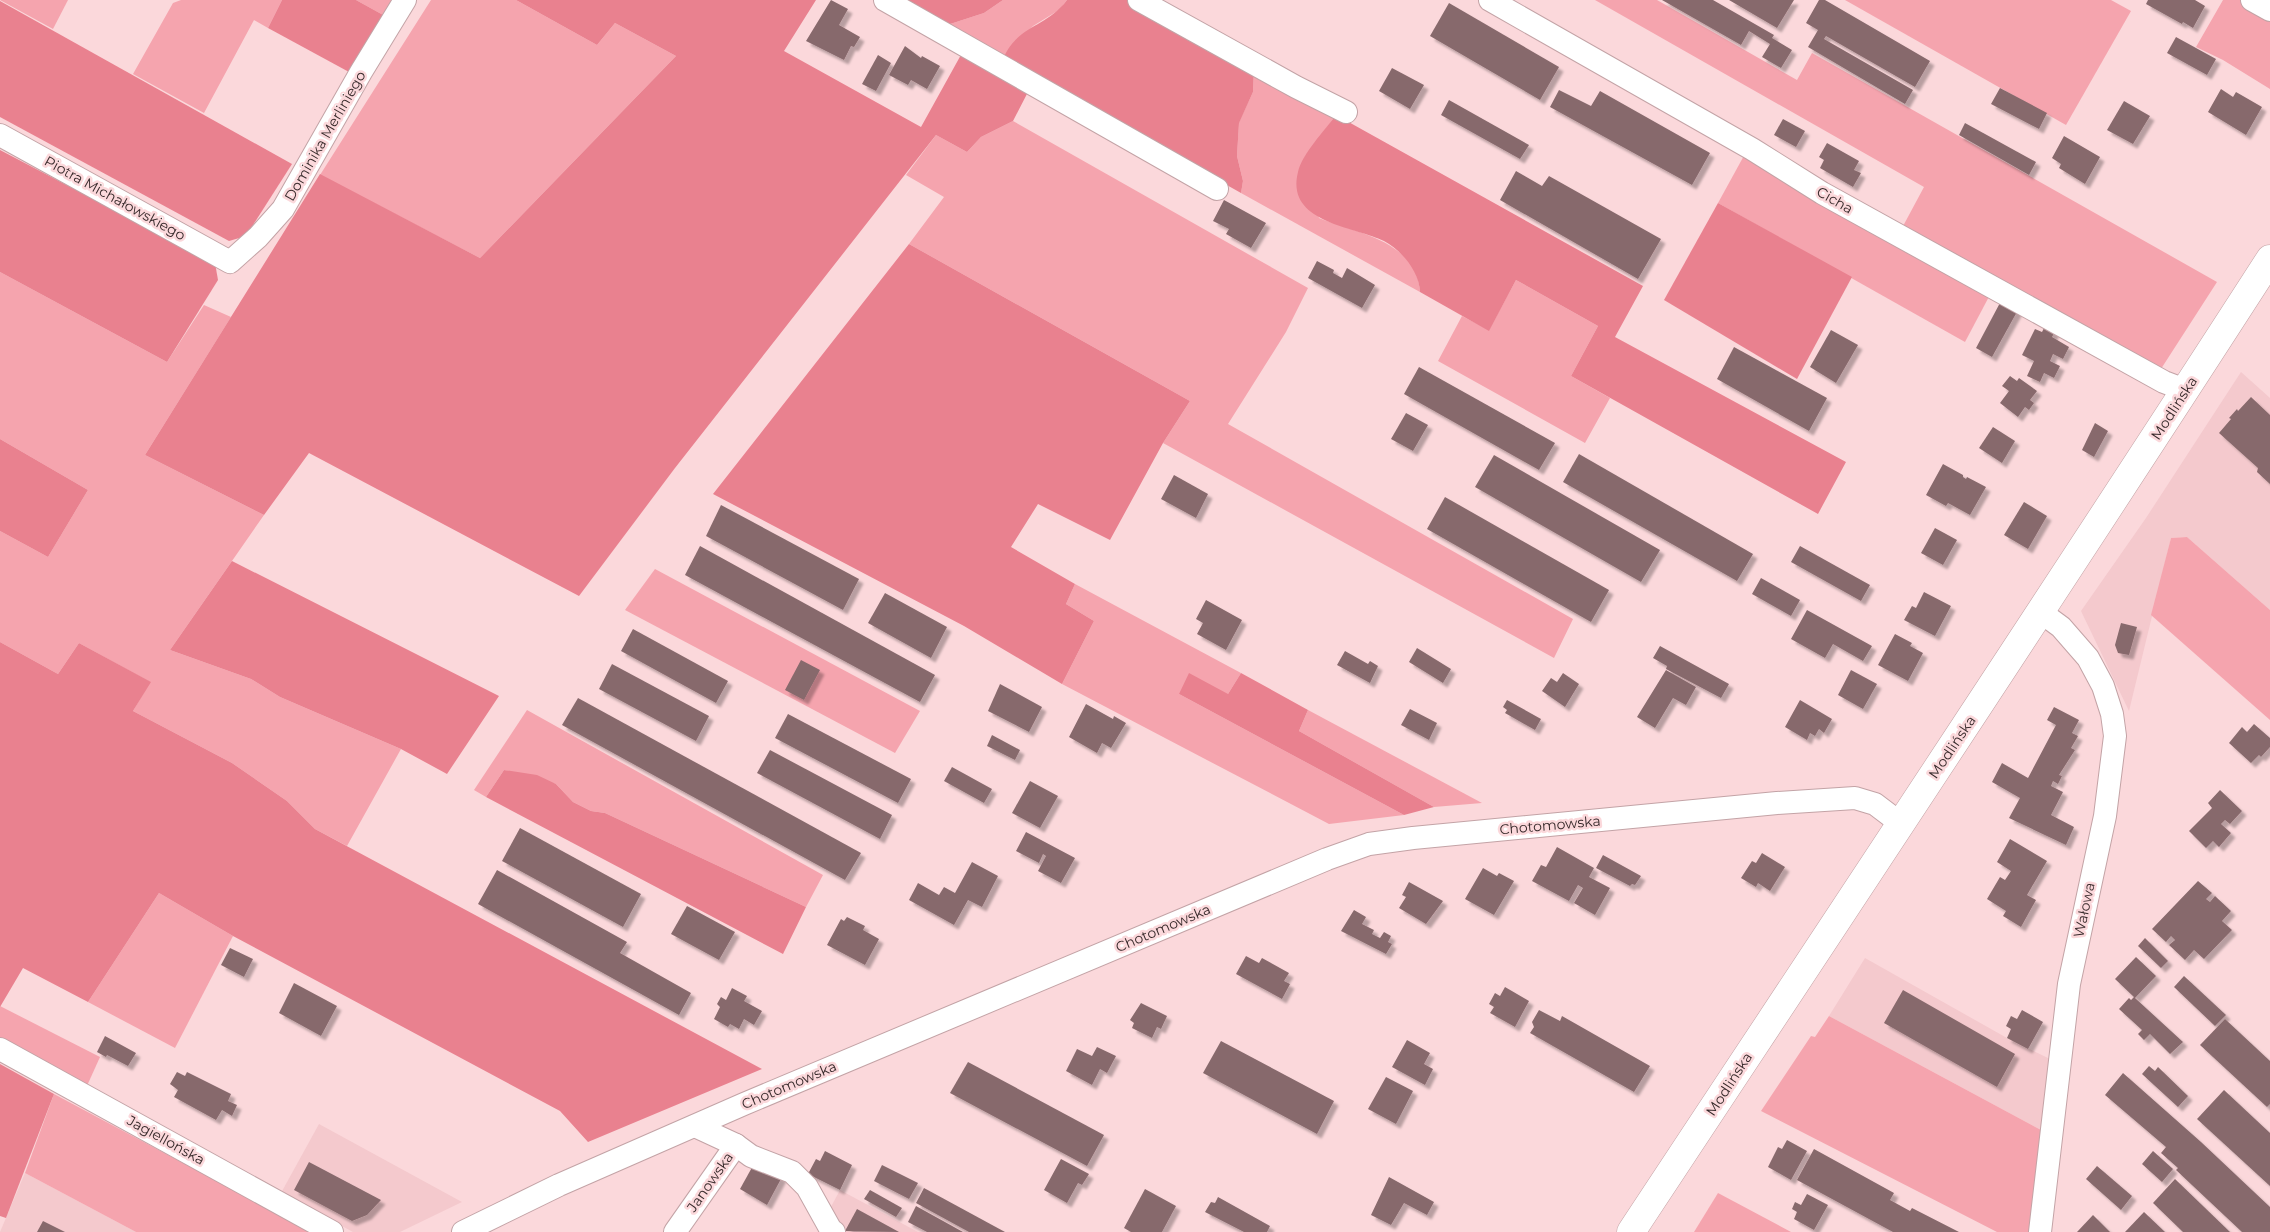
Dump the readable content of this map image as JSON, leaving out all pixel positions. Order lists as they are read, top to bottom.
{
  "streets": {
    "main road": ["Modlińska"],
    "street": [
      "Dominika Merliniego",
      "Piotra Michałowskiego",
      "Cicha",
      "Chotomowska",
      "Wałowa",
      "Jagiellońska",
      "Janowska"
    ]
  },
  "crossings": [
    ["Dominika Merliniego", "Piotra Michałowskiego"],
    ["Cicha", "Modlińska"],
    ["Modlińska", "Chotomowska"],
    ["Modlińska", "Wałowa"],
    ["Chotomowska", "Janowska"]
  ]
}
